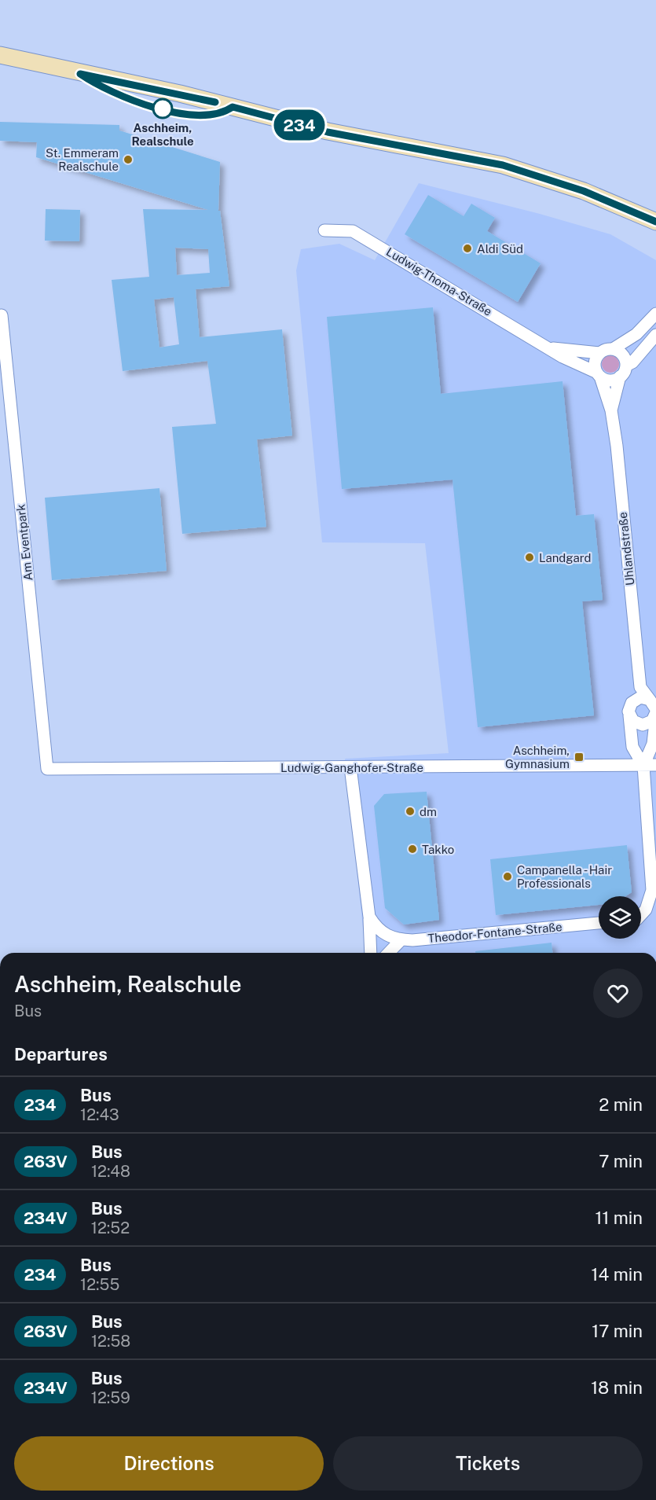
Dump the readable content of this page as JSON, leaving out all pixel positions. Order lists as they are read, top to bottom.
{
  "streets": {
    "street": [
      "Ludwig-Thoma-Straße",
      "Am Eventpark",
      "Uhlandstraße",
      "Ludwig-Ganghofer-Straße",
      "Theodor-Fontane-Straße"
    ]
  },
  "crossings": [
    ["Ludwig-Thoma-Straße", "Uhlandstraße"],
    ["Am Eventpark", "Ludwig-Ganghofer-Straße"]
  ],
  "places": {
    "other": [
      "Aschheim, Realschule",
      "St. Emmeram Realschule",
      "Aldi Süd",
      "Landgard",
      "dm",
      "Takko",
      "Campanella - Hair Professionals"
    ],
    "transit": ["Aschheim, Gymnasium"]
  },
  "lines": ["bus line 234"],
  "page": {
    "on_map": "234",
    "heading": [
      ["Aschheim, Realschule", "Bus"],
      "Departures"
    ],
    "list": [
      {
        "mark": "234",
        "name": "Bus",
        "note": "12:43",
        "value": "2 min"
      },
      {
        "mark": "263V",
        "name": "Bus",
        "note": "12:48",
        "value": "7 min"
      },
      {
        "mark": "234V",
        "name": "Bus",
        "note": "12:52",
        "value": "11 min"
      },
      {
        "mark": "234",
        "name": "Bus",
        "note": "12:55",
        "value": "14 min"
      },
      {
        "mark": "263V",
        "name": "Bus",
        "note": "12:58",
        "value": "17 min"
      },
      {
        "mark": "234V",
        "name": "Bus",
        "note": "12:59",
        "value": "18 min"
      }
    ],
    "buttons": ["Directions", "Tickets"]
  }
}
